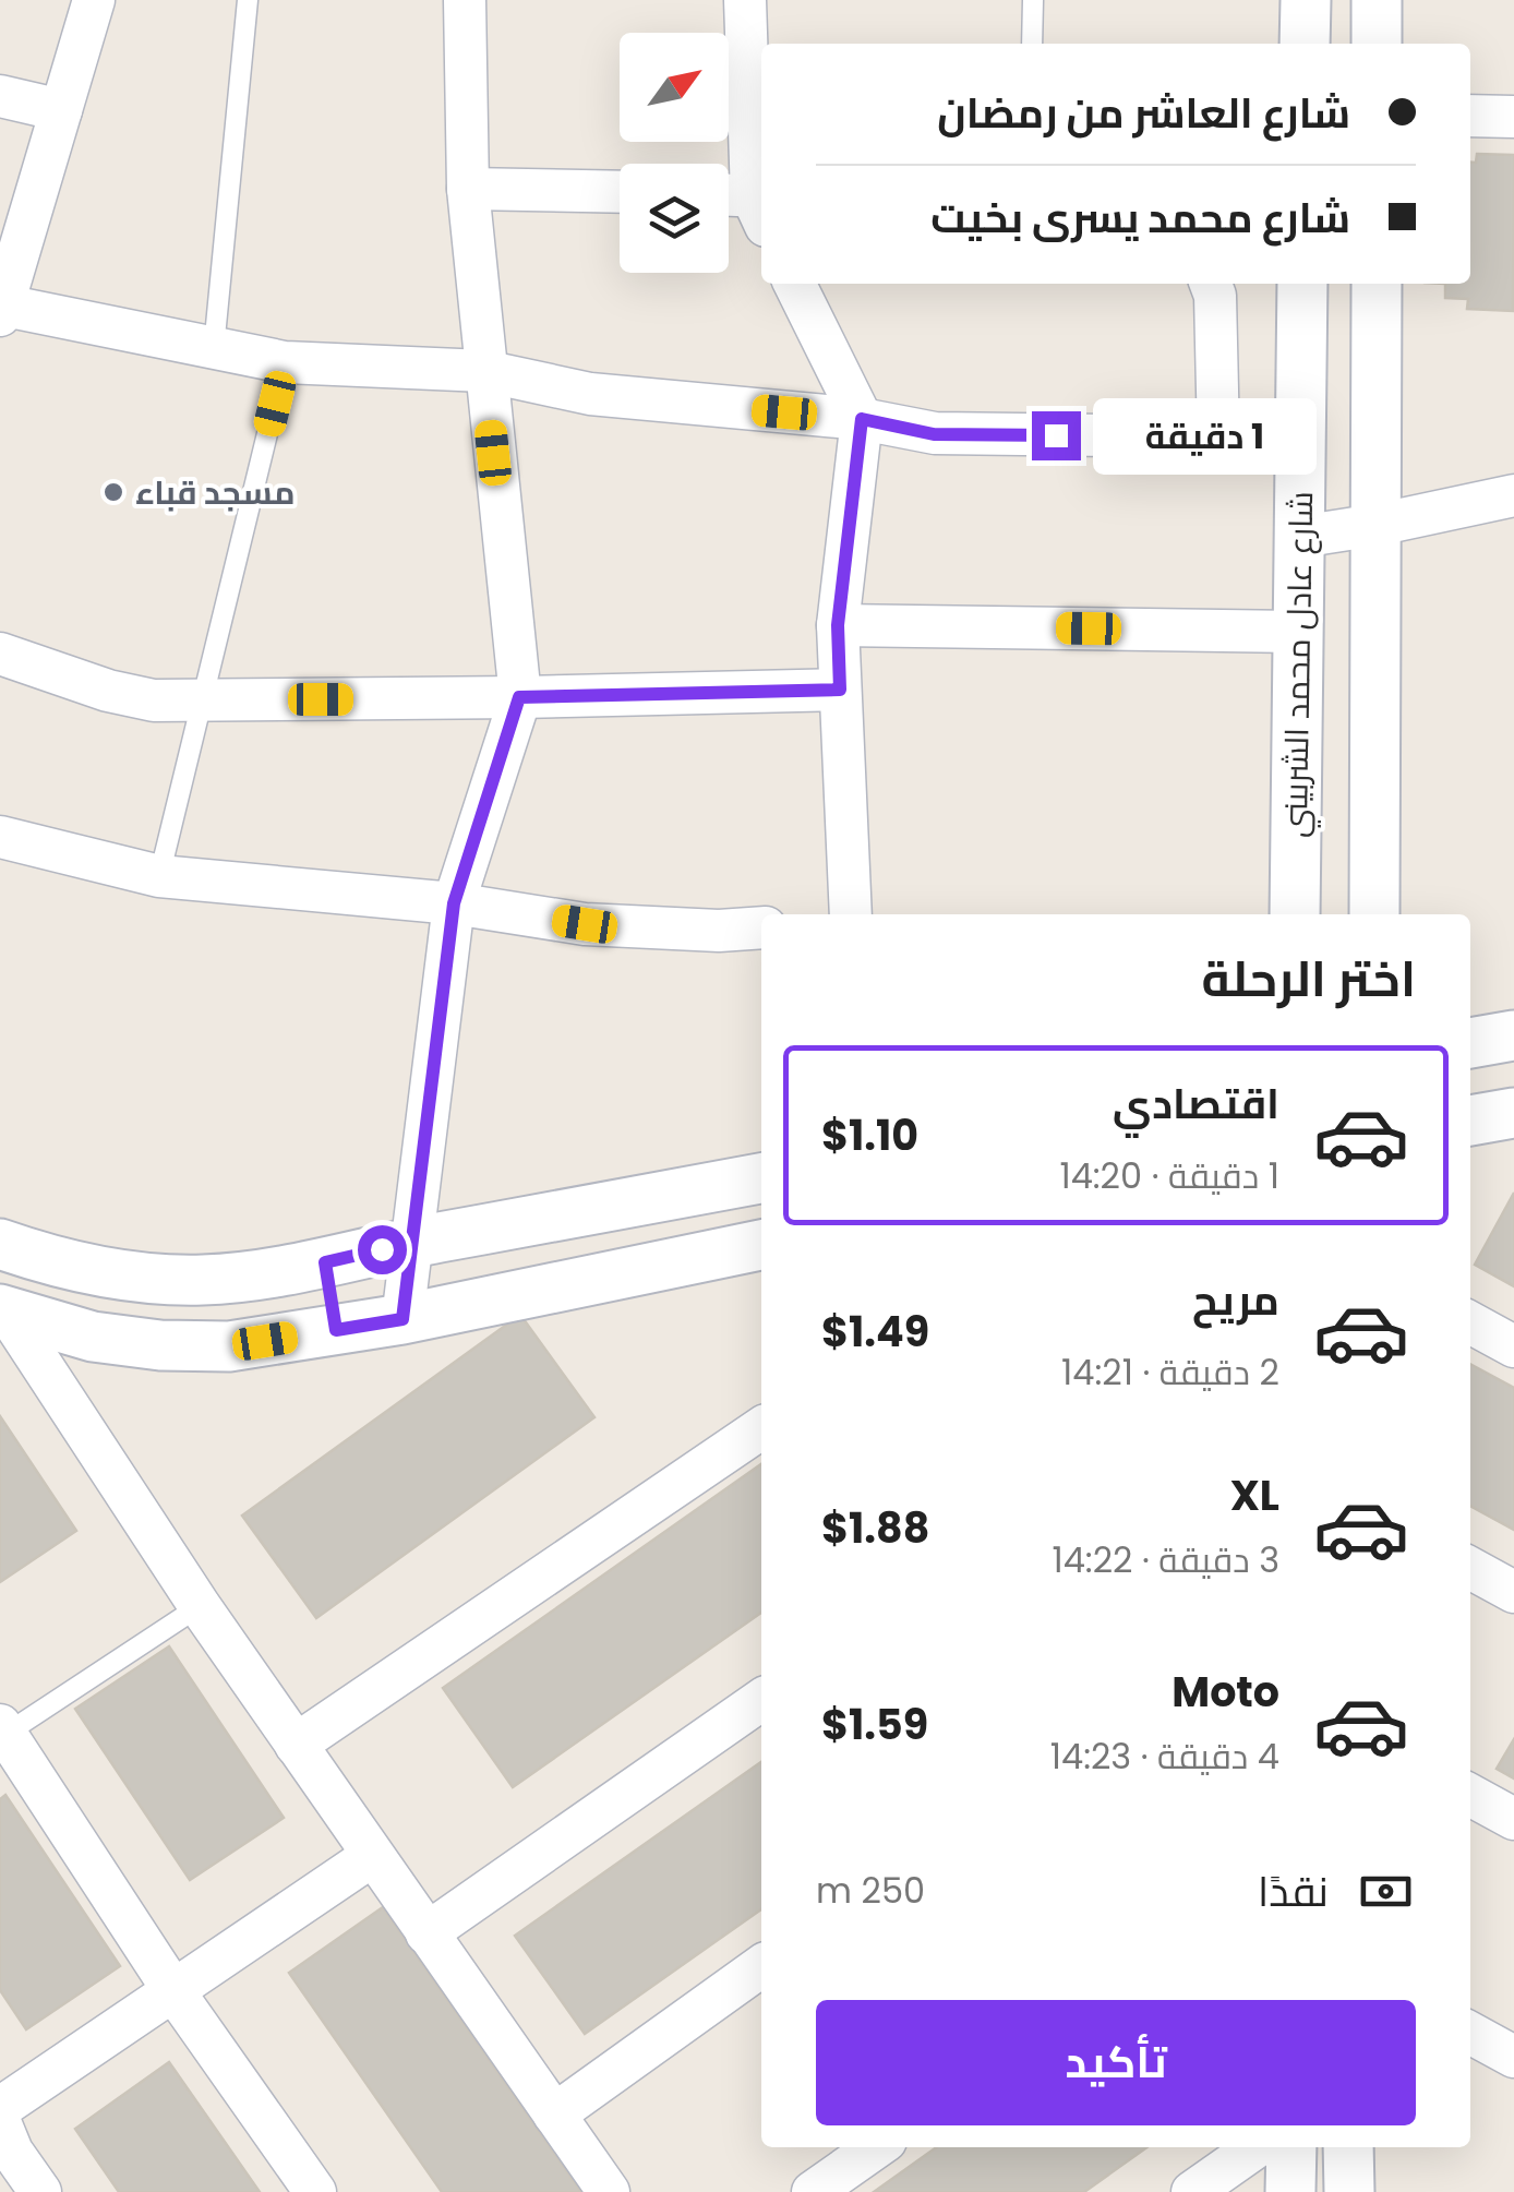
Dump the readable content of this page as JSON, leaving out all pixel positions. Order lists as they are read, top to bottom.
{
  "streets": {
    "street": ["شارع عادل محمد الشربيني"]
  },
  "places": ["مسجد قباء"],
  "north": "top right",
  "page": {
    "banner": ["شارع العاشر من رمضان", "شارع محمد يسرى بخيت"],
    "bubble": "1 دقيقة",
    "heading": "اختر الرحلة",
    "list": [
      {
        "name": "اقتصادي",
        "note": "1 دقيقة · 14:20",
        "value": "$1.10"
      },
      {
        "name": "مريح",
        "note": "2 دقيقة · 14:21",
        "value": "$1.49"
      },
      {
        "name": "XL",
        "note": "3 دقيقة · 14:22",
        "value": "$1.88"
      },
      {
        "name": "Moto",
        "note": "4 دقيقة · 14:23",
        "value": "$1.59"
      }
    ],
    "pay": ["نقدًا", "250 m"],
    "buttons": "تأكيد"
  }
}
